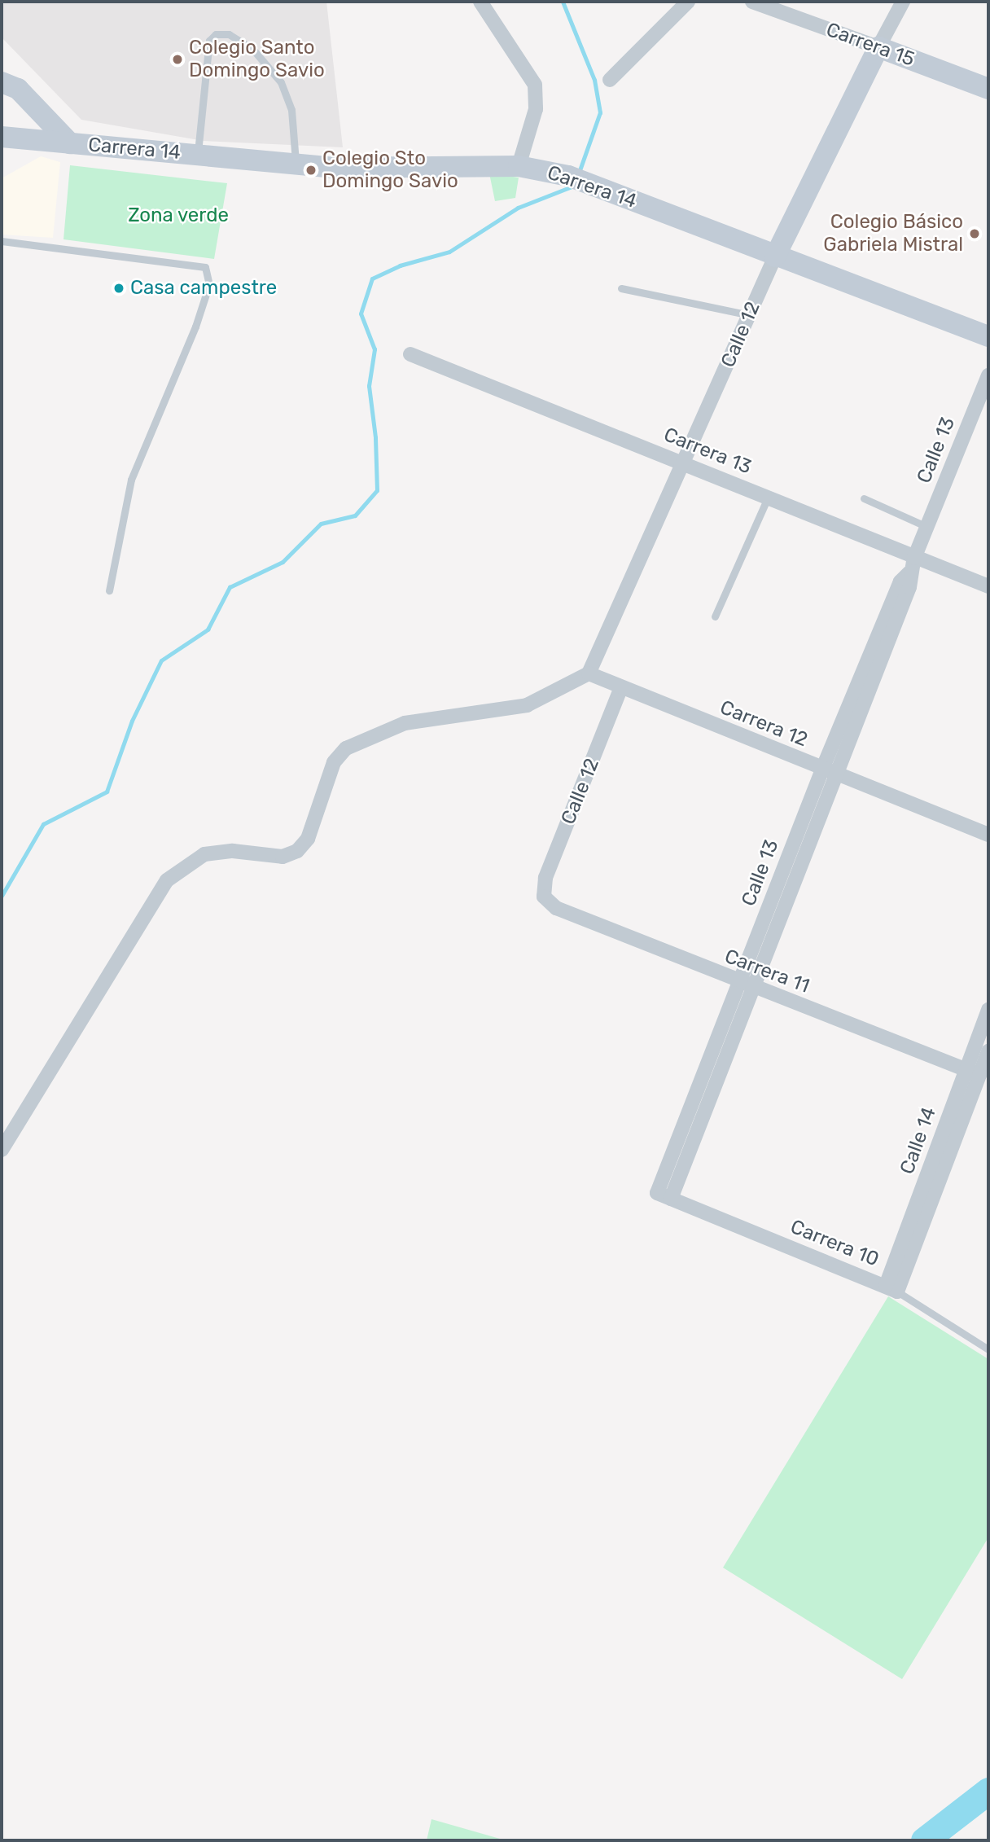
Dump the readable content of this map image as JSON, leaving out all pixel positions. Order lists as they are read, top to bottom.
{
  "streets": {
    "street": [
      "Carrera 15",
      "Carrera 14",
      "Calle 12",
      "Calle 13",
      "Carrera 13",
      "Carrera 12",
      "Carrera 11",
      "Calle 14",
      "Carrera 10"
    ]
  },
  "crossings": [
    ["Carrera 15", "Calle 12"],
    ["Carrera 14", "Calle 12"],
    ["Calle 12", "Carrera 13"],
    ["Calle 12", "Carrera 12"],
    ["Calle 12", "Carrera 11"],
    ["Calle 13", "Carrera 13"],
    ["Calle 13", "Carrera 12"],
    ["Calle 13", "Carrera 11"],
    ["Calle 13", "Carrera 10"],
    ["Carrera 11", "Calle 14"],
    ["Calle 14", "Carrera 10"]
  ],
  "parks": ["Zona verde"],
  "places": [
    "Colegio Santo Domingo Savio",
    "Colegio Sto Domingo Savio",
    "Colegio Básico Gabriela Mistral",
    "Casa campestre"
  ]
}
